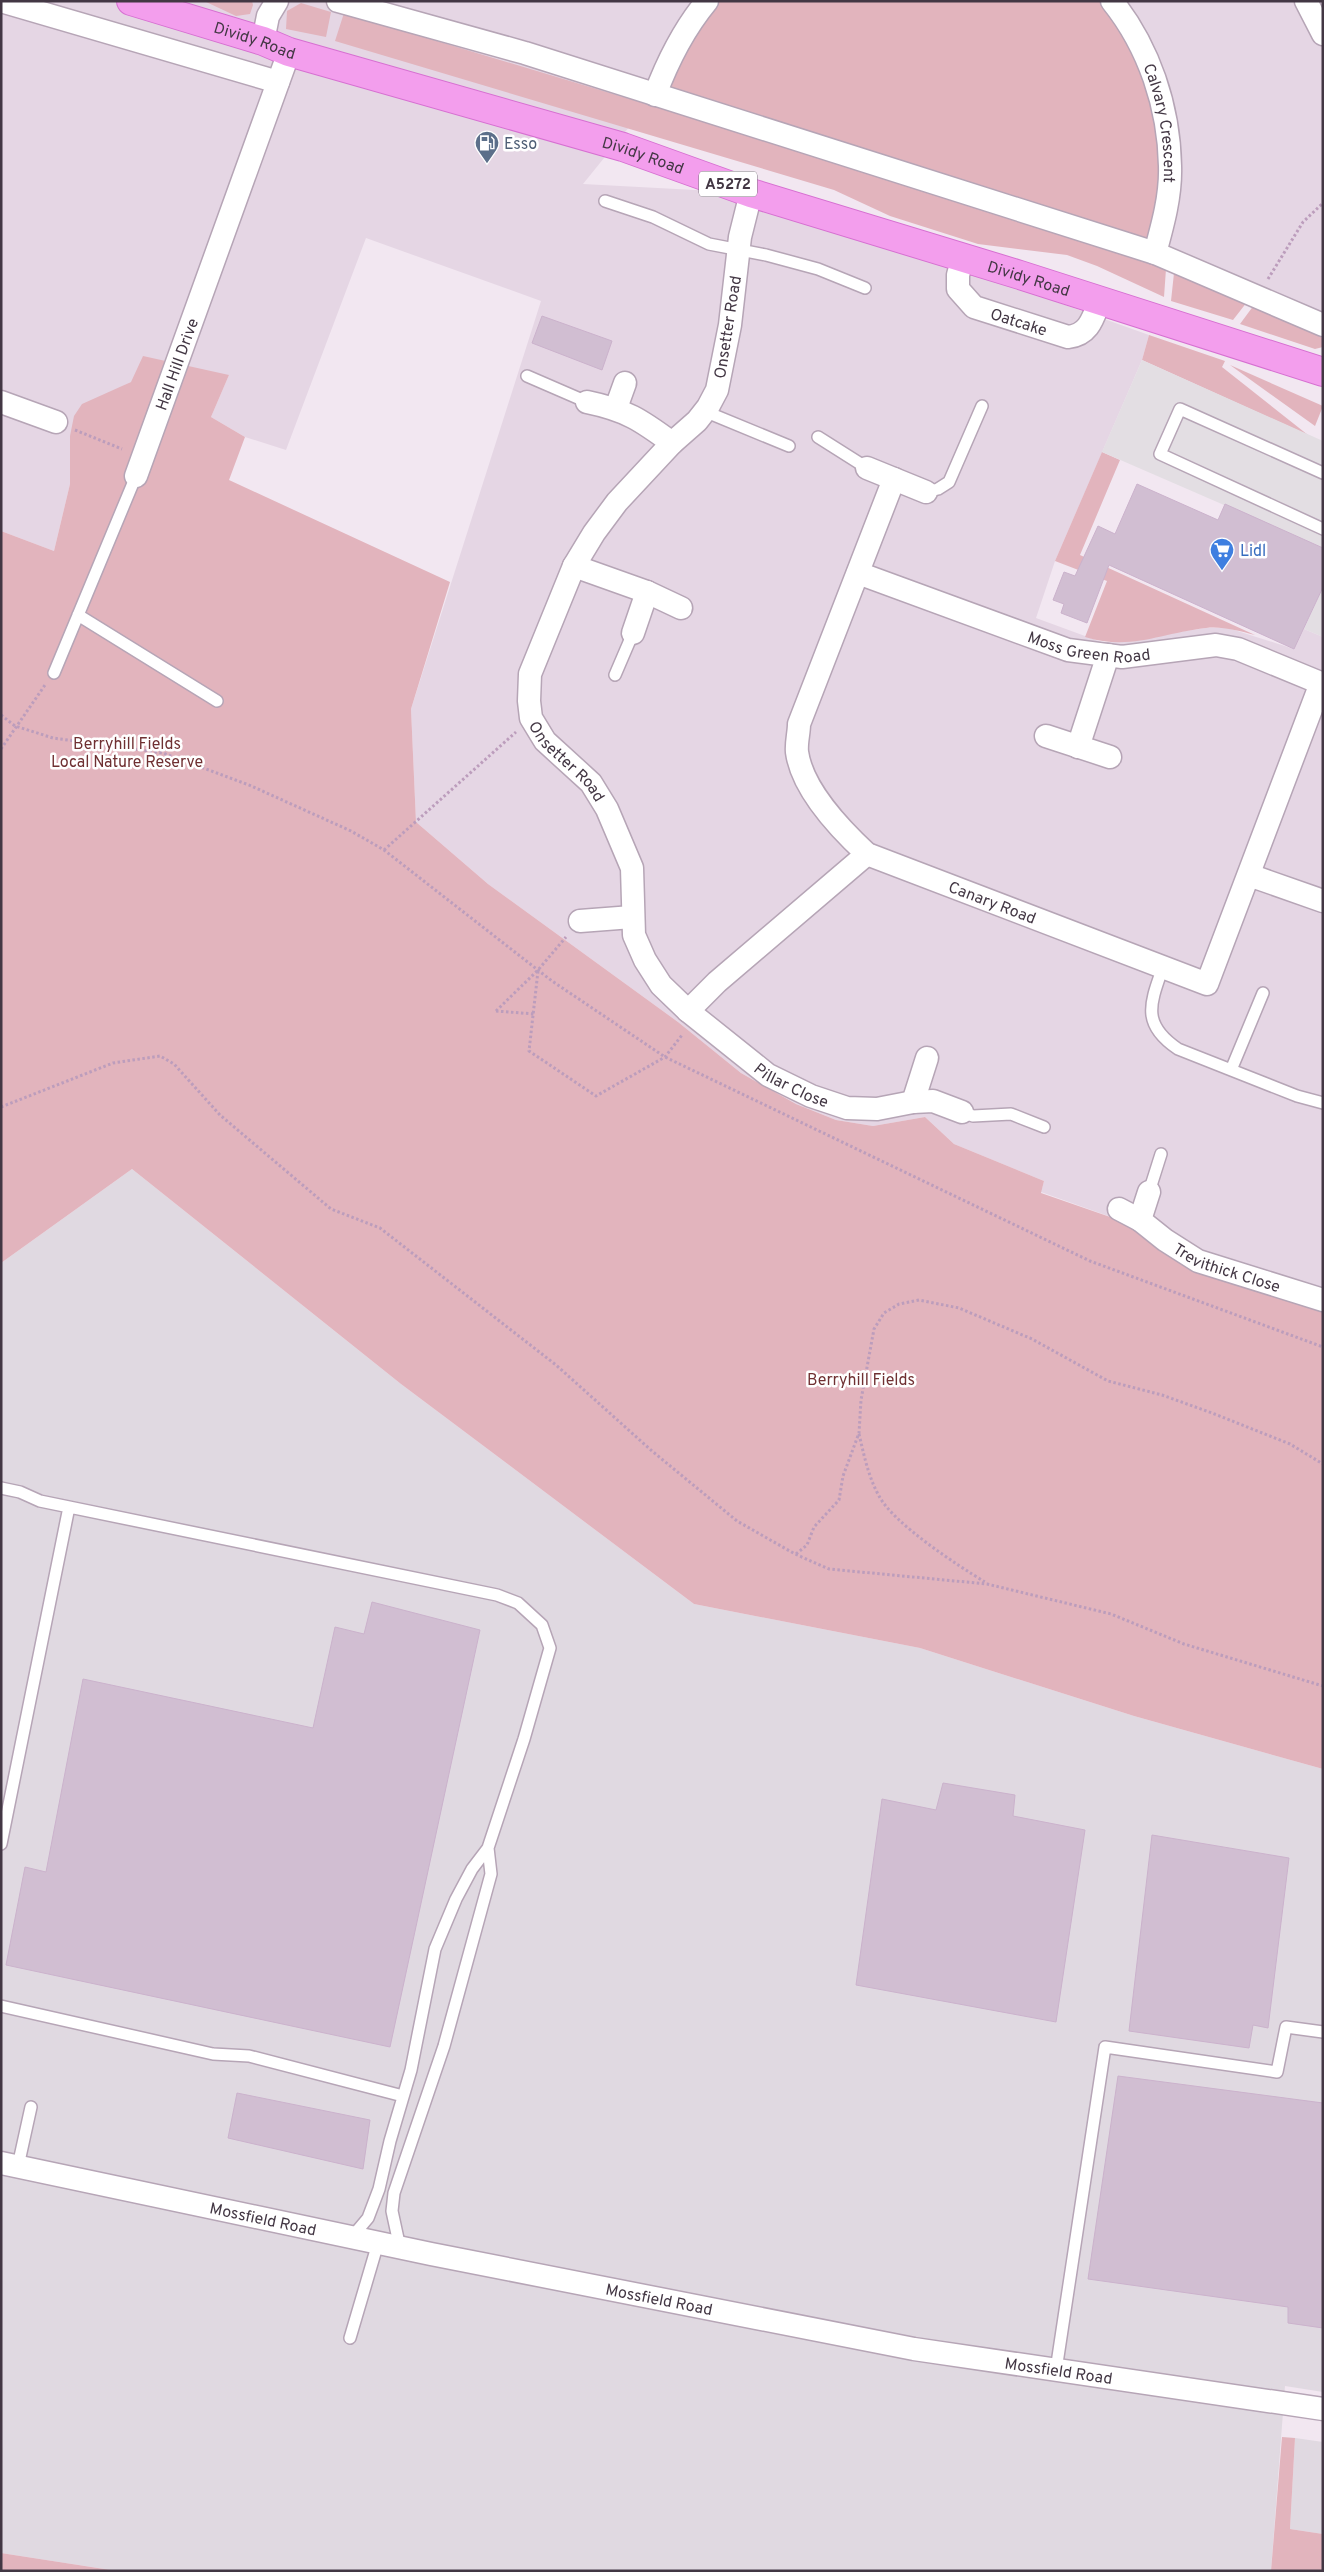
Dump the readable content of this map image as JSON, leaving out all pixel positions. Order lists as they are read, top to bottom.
{
  "streets": {
    "main road": ["Dividy Road", "A5272"],
    "street": [
      "Calvary Crescent",
      "Oatcake",
      "Onsetter Road",
      "Hall Hill Drive",
      "Moss Green Road",
      "Canary Road",
      "Pillar Close",
      "Trevithick Close",
      "Mossfield Road"
    ]
  },
  "crossings": [
    ["Dividy Road", "Oatcake"],
    ["Dividy Road", "Onsetter Road"],
    ["Dividy Road", "Hall Hill Drive"],
    ["Onsetter Road", "Pillar Close"],
    ["Moss Green Road", "Canary Road"]
  ],
  "parks": ["Berryhill Fields Local Nature Reserve", "Berryhill Fields"],
  "places": {
    "fuel station": ["Esso"],
    "supermarket": ["Lidl"]
  }
}
